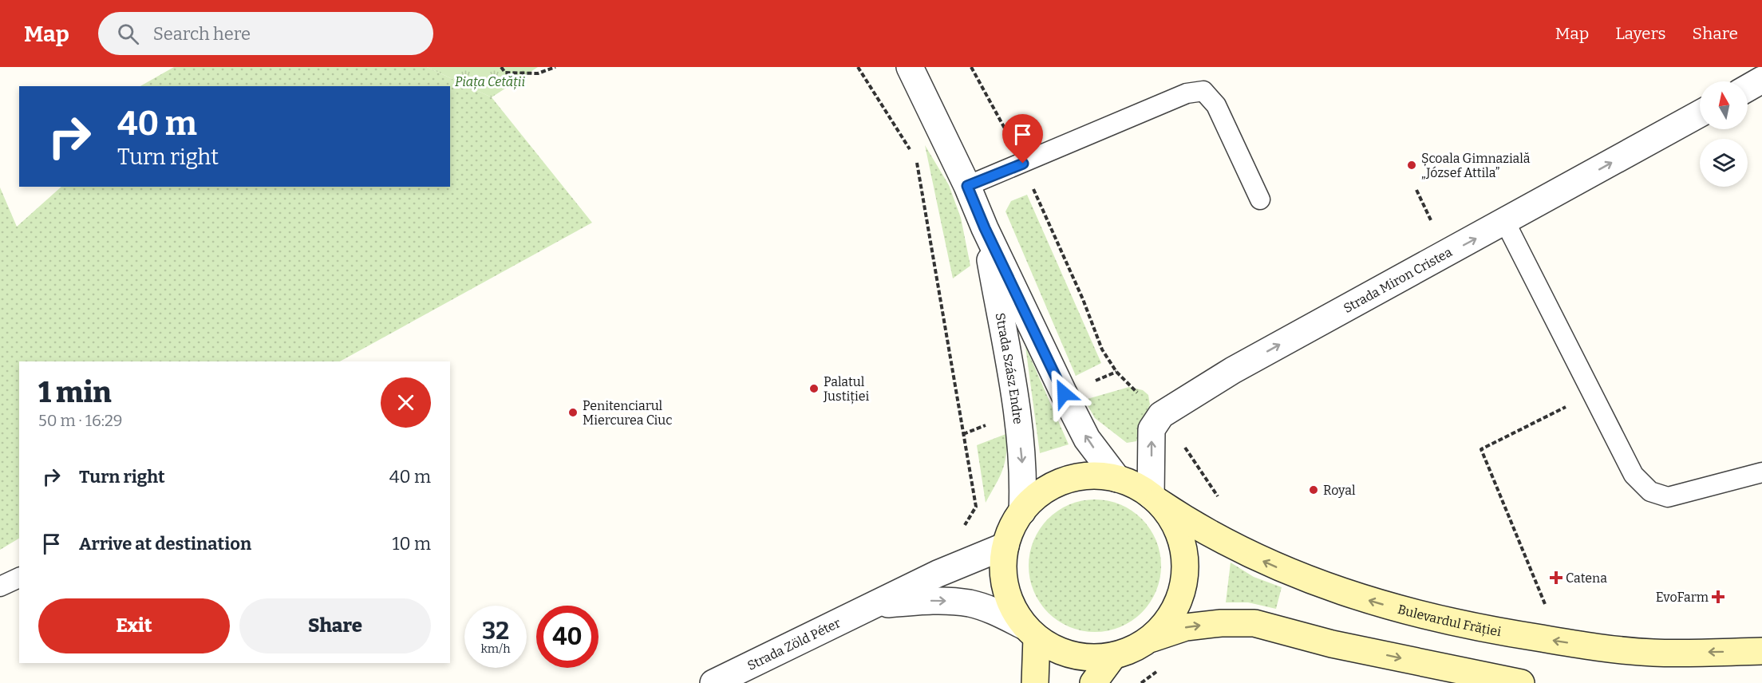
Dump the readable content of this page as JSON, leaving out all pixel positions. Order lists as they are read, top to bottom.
{
  "streets": {
    "main road": ["Bulevardul Frăției"],
    "street": ["Strada Miron Cristea", "Strada Szász Endre", "Strada Zöld Péter"]
  },
  "crossings": [
    ["Strada Szász Endre", "Bulevardul Frăției"],
    ["Bulevardul Frăției", "Strada Zöld Péter"]
  ],
  "one_way": ["Strada Miron Cristea"],
  "parks": ["Piața Cetății"],
  "places": {
    "other": [
      "Școala Gimnazială „József Attila”",
      "Palatul Justiției",
      "Penitenciarul Miercurea Ciuc",
      "Royal"
    ],
    "health": ["Catena", "EvoFarm"]
  },
  "north": "top",
  "page": {
    "header": "Map",
    "search": "Search here",
    "nav": ["Map", "Layers", "Share"],
    "turn": ["40 m", "Turn right"],
    "heading": ["1 min", "50 m · 16:29"],
    "list": [
      {
        "name": "Turn right",
        "value": "40 m"
      },
      {
        "name": "Arrive at destination",
        "value": "10 m"
      }
    ],
    "buttons": ["Exit", "Share"],
    "speed": "32 km/h",
    "limit": "40"
  }
}
